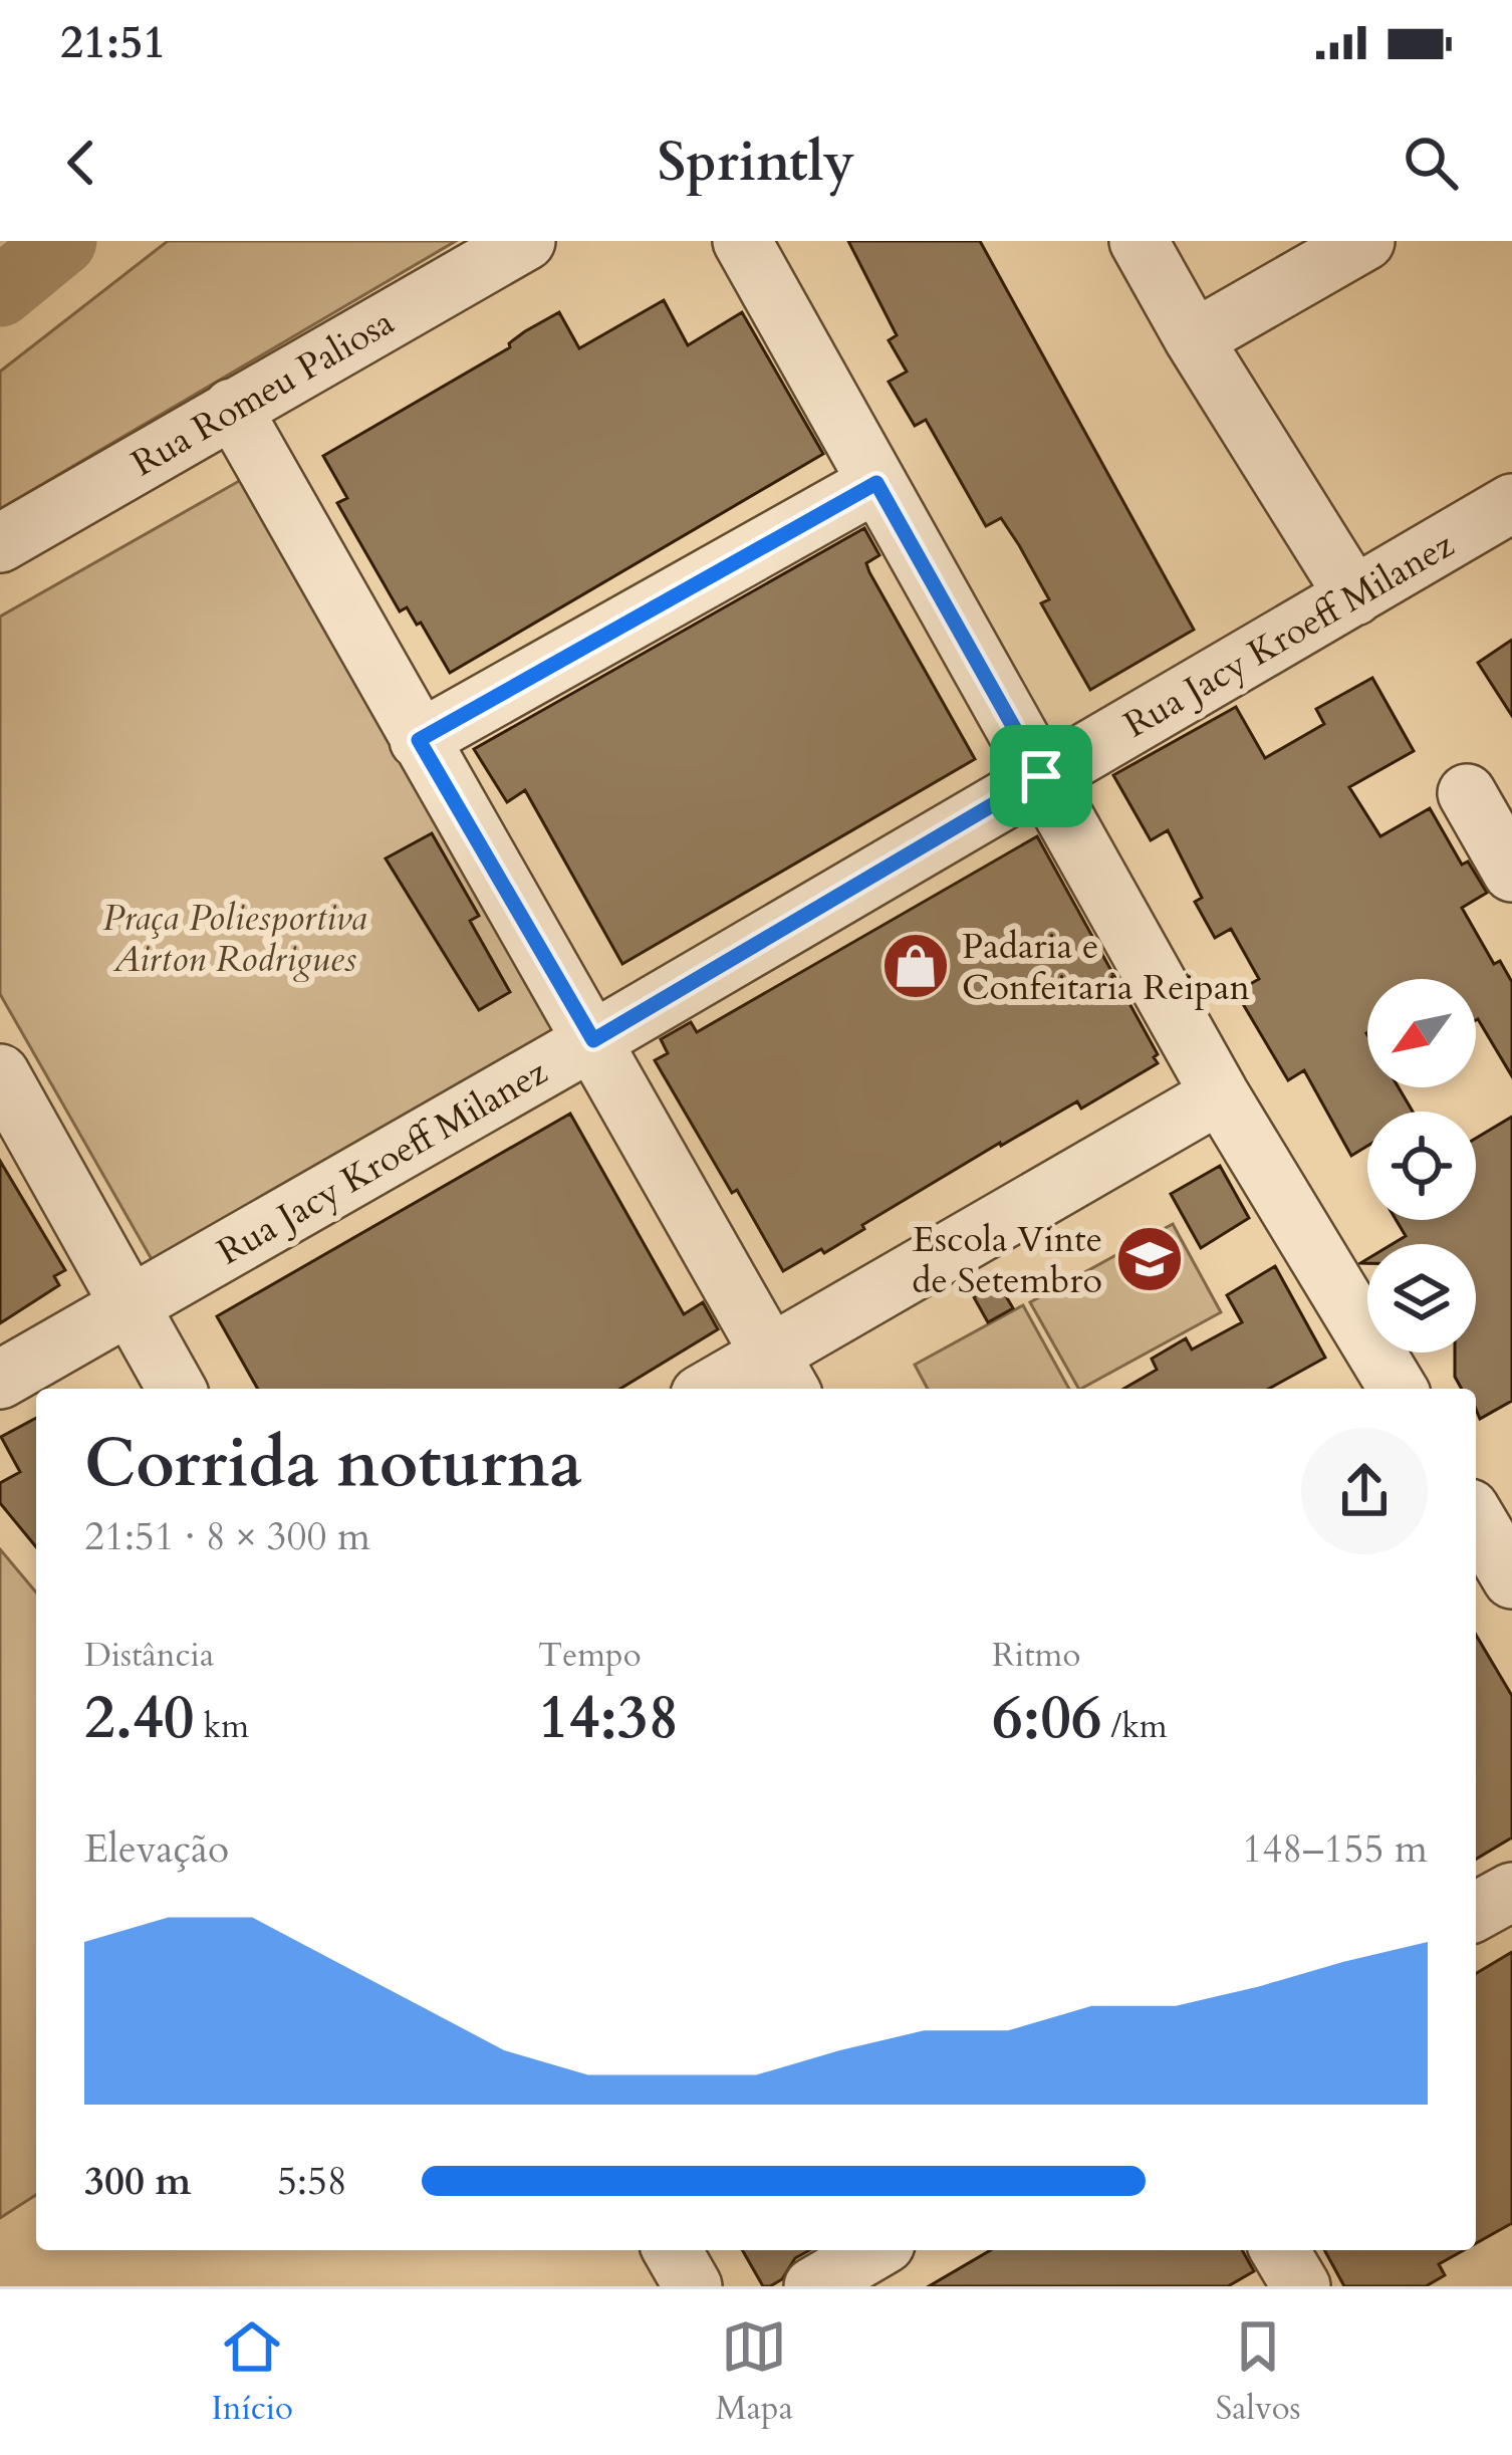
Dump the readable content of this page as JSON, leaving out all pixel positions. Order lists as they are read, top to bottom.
{
  "streets": {
    "street": ["Rua Romeu Paliosa", "Rua Jacy Kroeff Milanez"]
  },
  "parks": ["Praça Poliesportiva Airton Rodrigues"],
  "places": {
    "shop": ["Padaria e Confeitaria Reipan"],
    "school or university": ["Escola Vinte de Setembro"]
  },
  "north": "bottom left",
  "page": {
    "status": "21:51",
    "header": "Sprintly",
    "heading": ["Corrida noturna", "21:51 · 8 × 300 m"],
    "stats": [
      ["Distância", "2.40 km"],
      ["Tempo", "14:38"],
      ["Ritmo", "6:06 /km"]
    ],
    "chart": ["Elevação", "148–155 m"],
    "list": [
      {
        "name": "300 m",
        "note": "5:58"
      }
    ],
    "tabs": ["Início", "Mapa", "Salvos"]
  }
}
